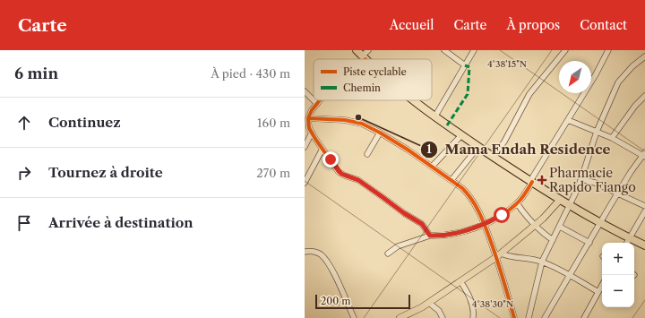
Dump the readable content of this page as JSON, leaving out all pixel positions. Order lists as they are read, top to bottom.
{
  "places": {
    "other": ["Mama Endah Residence"],
    "health": ["Pharmacie Rapido Fiango"]
  },
  "legend": ["Piste cyclable", "Chemin"],
  "scale_bar": "200 m",
  "north": "bottom left",
  "page": {
    "header": "Carte",
    "nav": [
      "Accueil",
      "Carte",
      "À propos",
      "Contact"
    ],
    "heading": ["6 min", "À pied · 430 m"],
    "list": [
      ["Continuez", "160 m"],
      ["Tournez à droite", "270 m"],
      "Arrivée à destination"
    ],
    "map_buttons": ["+", "−"],
    "scale": "200 m"
  },
  "coordinates": ["4°38'15\"N", "4°38'30\"N"]
}
